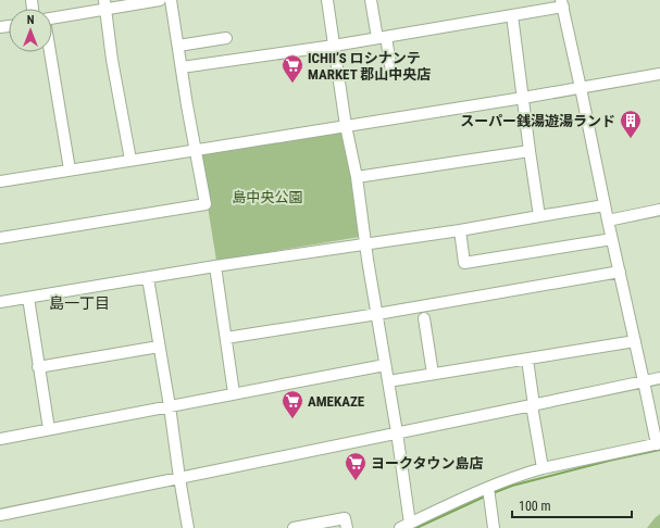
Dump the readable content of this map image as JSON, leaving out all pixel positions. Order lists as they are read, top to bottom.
{
  "districts": ["島一丁目"],
  "parks": ["島中央公園"],
  "places": {
    "supermarket": ["ICHII’S ロシナンテ MARKET 郡山中央店", "AMEKAZE", "ヨークタウン島店"],
    "building": ["スーパー銭湯遊湯ランド"]
  },
  "scale_bar": "100 m",
  "north": "top"
}
